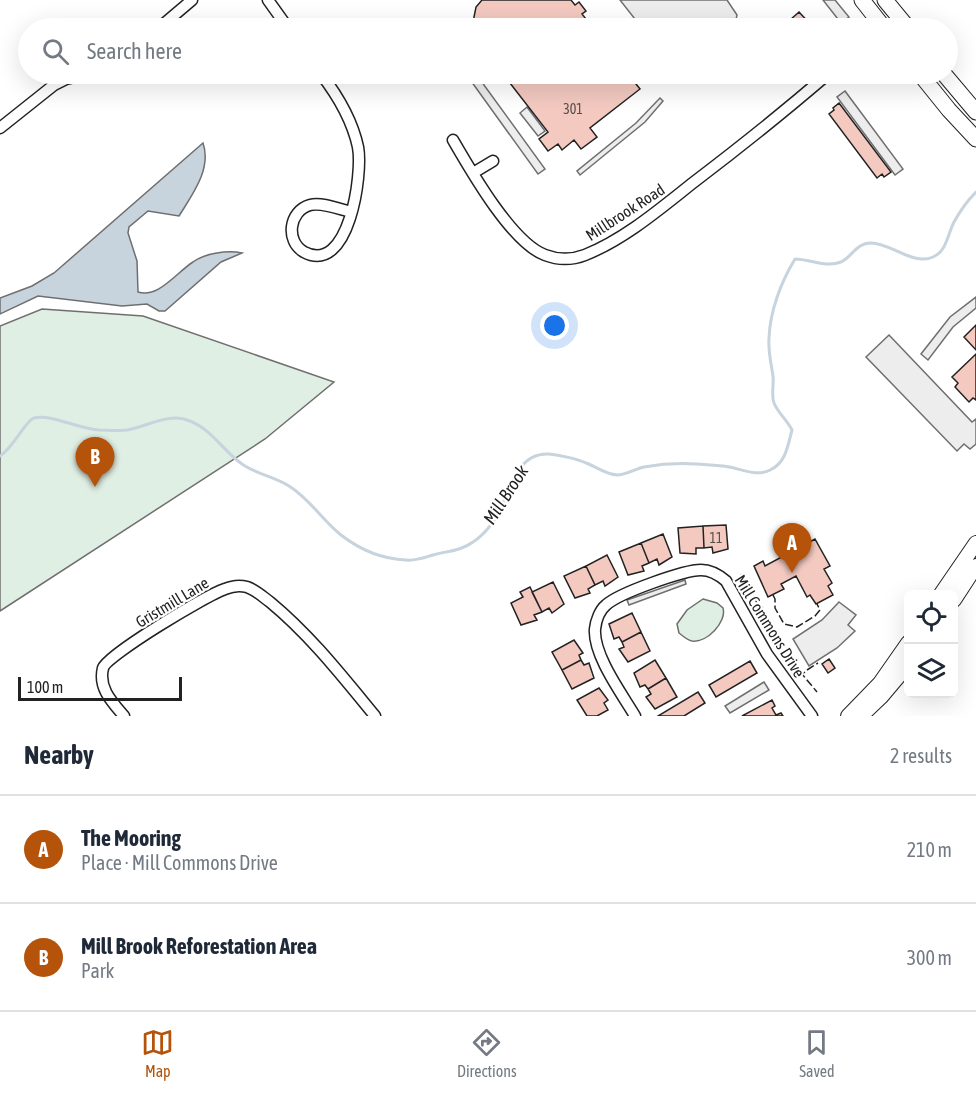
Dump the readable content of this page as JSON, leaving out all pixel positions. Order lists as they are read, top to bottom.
{
  "streets": {
    "street": ["Millbrook Road", "Gristmill Lane", "Mill Commons Drive"]
  },
  "water": ["Mill Brook"],
  "house_numbers": ["301", "11"],
  "scale_bar": "100 m",
  "page": {
    "search": "Search here",
    "pins": ["B", "A"],
    "scale": "100 m",
    "heading": ["Nearby", "2 results"],
    "list": [
      {
        "mark": "A",
        "name": "The Mooring",
        "note": "Place · Mill Commons Drive",
        "value": "210 m"
      },
      {
        "mark": "B",
        "name": "Mill Brook Reforestation Area",
        "note": "Park",
        "value": "300 m"
      }
    ],
    "nav": ["Map", "Directions", "Saved"]
  }
}
